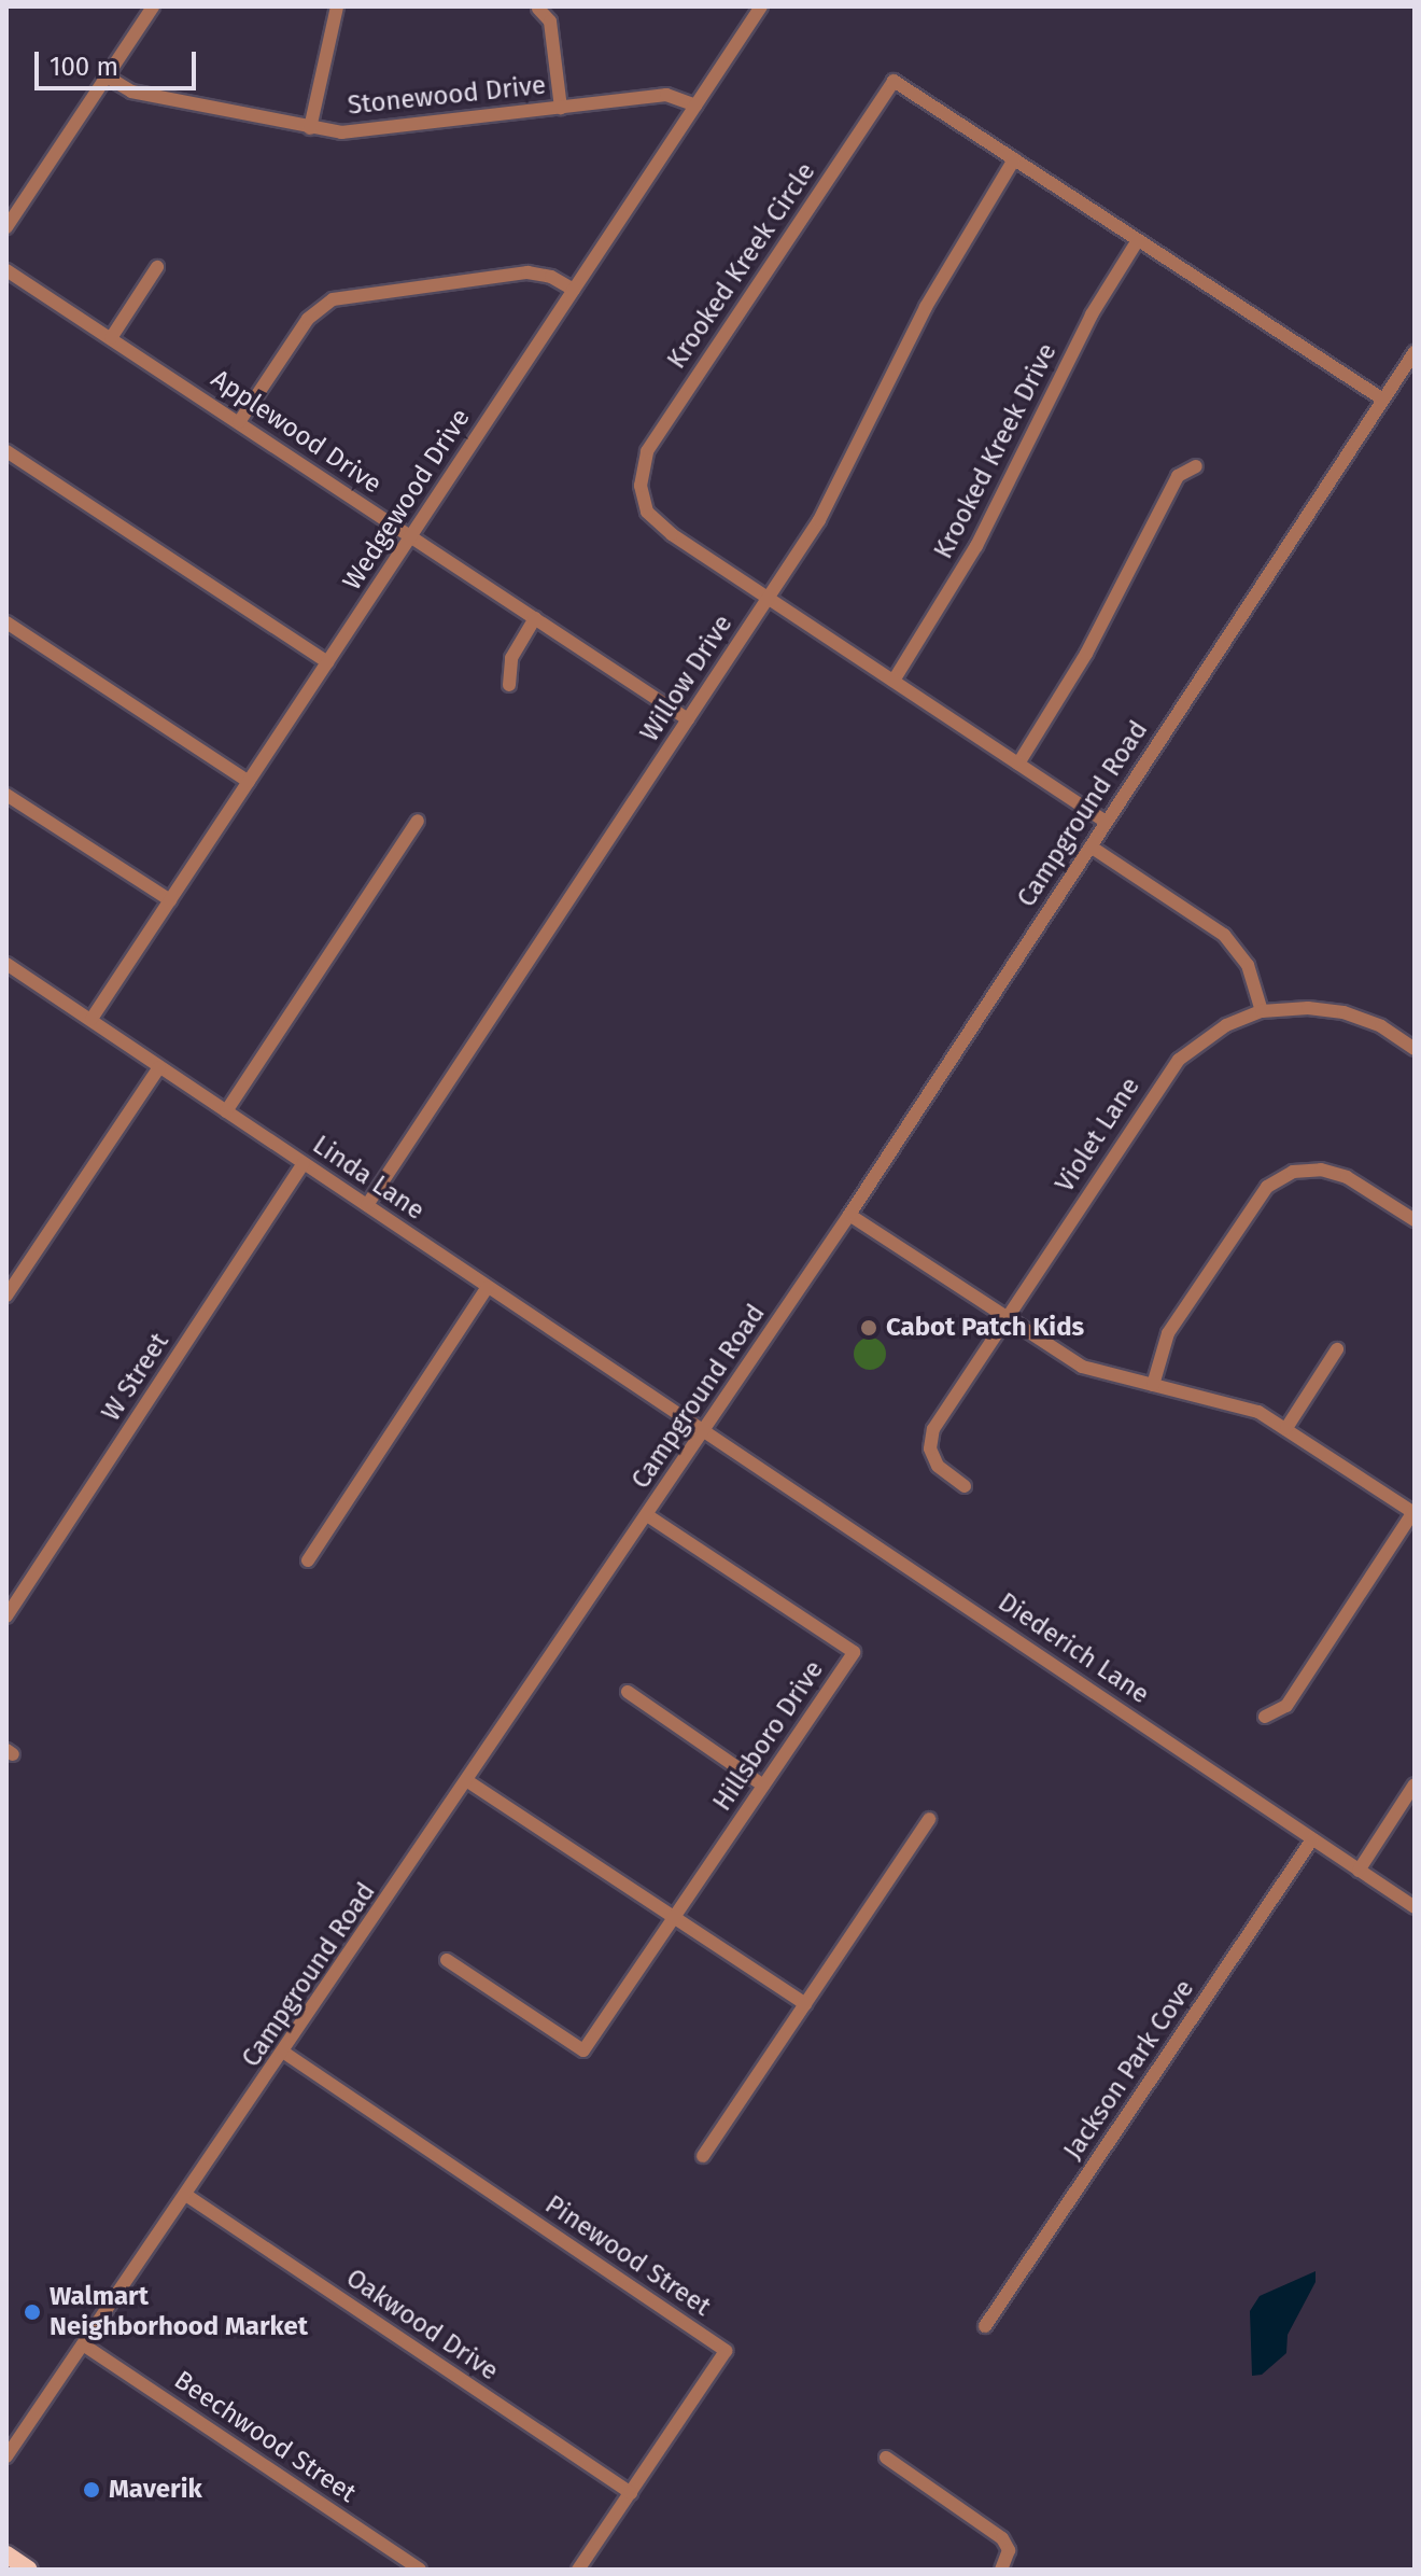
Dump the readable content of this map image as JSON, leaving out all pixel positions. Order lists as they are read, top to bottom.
{
  "streets": {
    "street": [
      "Stonewood Drive",
      "Krooked Kreek Circle",
      "Applewood Drive",
      "Krooked Kreek Drive",
      "Wedgewood Drive",
      "Willow Drive",
      "Campground Road",
      "Violet Lane",
      "Linda Lane",
      "W Street",
      "Diederich Lane",
      "Hillsboro Drive",
      "Jackson Park Cove",
      "Pinewood Street",
      "Oakwood Drive",
      "Beechwood Street"
    ]
  },
  "crossings": [
    ["Stonewood Drive", "Wedgewood Drive"],
    ["Krooked Kreek Circle", "Krooked Kreek Drive"],
    ["Krooked Kreek Circle", "Willow Drive"],
    ["Krooked Kreek Circle", "Campground Road"],
    ["Applewood Drive", "Wedgewood Drive"],
    ["Applewood Drive", "Willow Drive"],
    ["Wedgewood Drive", "Linda Lane"],
    ["Willow Drive", "Linda Lane"],
    ["Campground Road", "Linda Lane"],
    ["Campground Road", "Diederich Lane"],
    ["Campground Road", "Hillsboro Drive"],
    ["Campground Road", "Pinewood Street"],
    ["Campground Road", "Oakwood Drive"],
    ["Campground Road", "Beechwood Street"],
    ["Linda Lane", "W Street"],
    ["Linda Lane", "Diederich Lane"],
    ["Diederich Lane", "Jackson Park Cove"],
    ["Pinewood Street", "Oakwood Drive"]
  ],
  "places": ["Cabot Patch Kids", "Walmart Neighborhood Market", "Maverik"],
  "scale_bar": "100 m"
}
